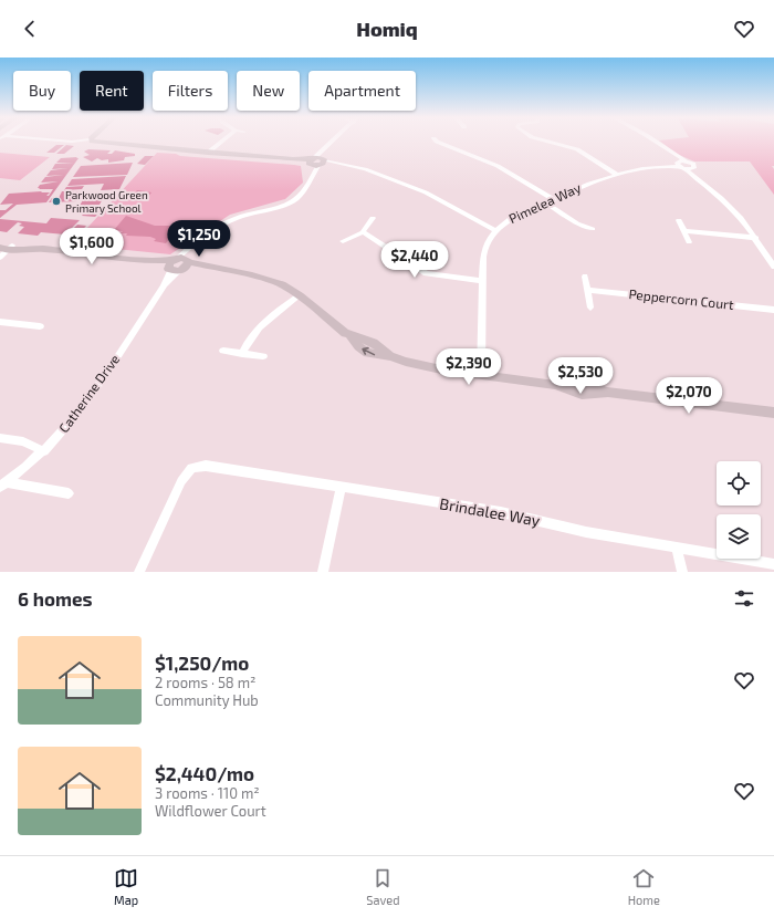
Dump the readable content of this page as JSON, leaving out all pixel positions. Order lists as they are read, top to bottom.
{
  "streets": {
    "street": [
      "Pimelea Way",
      "Peppercorn Court",
      "Catherine Drive",
      "Brindalee Way"
    ]
  },
  "places": ["Parkwood Green Primary School"],
  "page": {
    "header": "Homiq",
    "chip": [
      "Buy",
      "Rent",
      "Filters",
      "New",
      "Apartment"
    ],
    "price": [
      "$1,250",
      "$1,600",
      "$2,440",
      "$2,390",
      "$2,530",
      "$2,070"
    ],
    "heading": "6 homes",
    "list": [
      {
        "name": "$1,250/mo",
        "note": "2 rooms · 58 m² · Community Hub"
      },
      {
        "name": "$2,440/mo",
        "note": "3 rooms · 110 m² · Wildflower Court"
      }
    ],
    "tabs": ["Map", "Saved", "Home"]
  }
}
